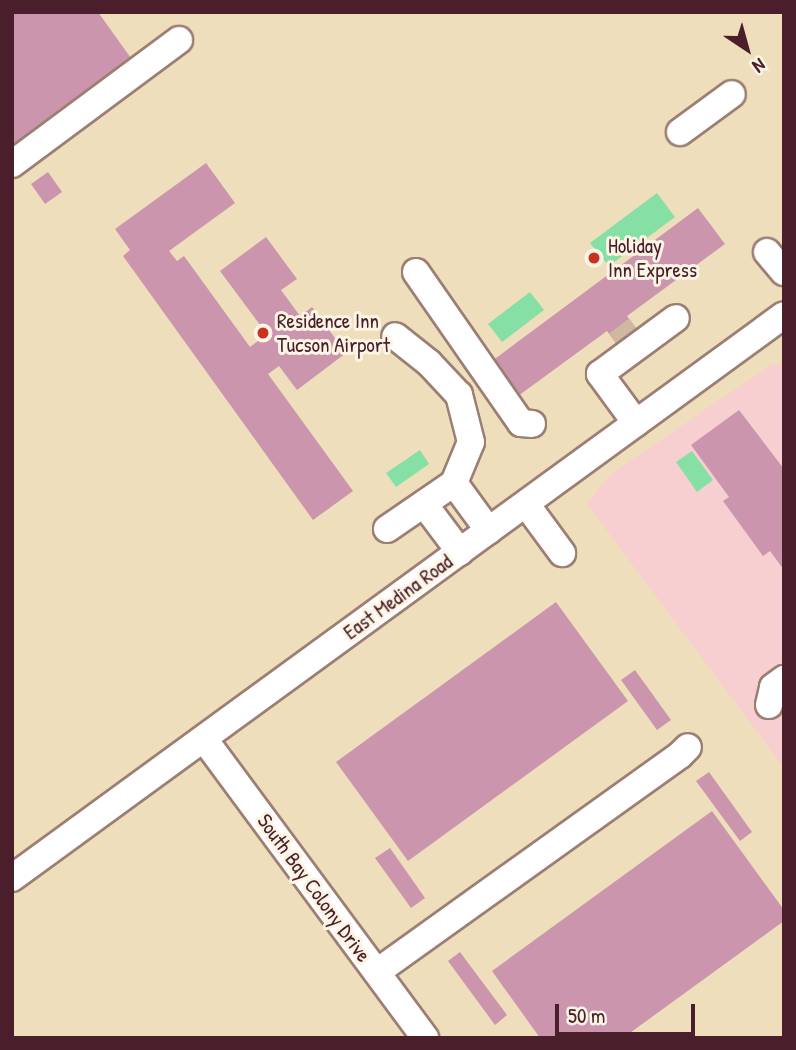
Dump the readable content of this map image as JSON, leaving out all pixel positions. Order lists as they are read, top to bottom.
{
  "streets": {
    "street": ["East Medina Road", "South Bay Colony Drive"]
  },
  "crossings": [
    ["East Medina Road", "South Bay Colony Drive"]
  ],
  "places": ["Holiday Inn Express", "Residence Inn Tucson Airport"],
  "scale_bar": "50 m",
  "north": "bottom right"
}
